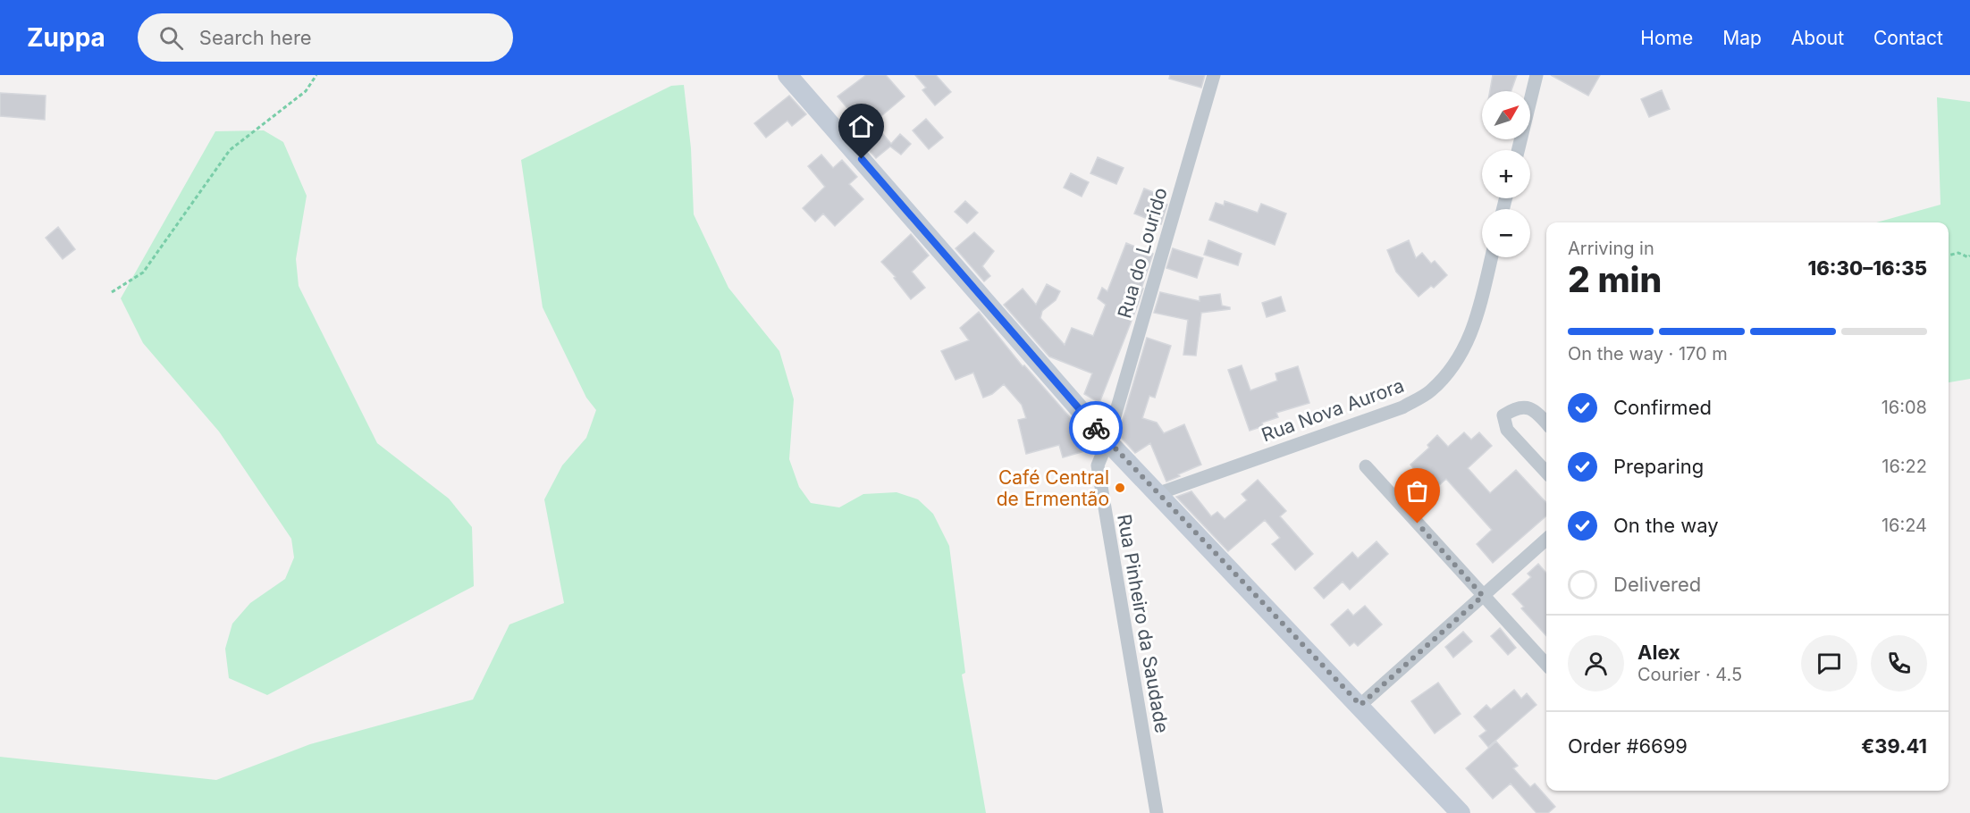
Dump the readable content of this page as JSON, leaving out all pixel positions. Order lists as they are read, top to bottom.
{
  "streets": {
    "street": ["Rua do Lourido", "Rua Nova Aurora", "Rua Pinheiro da Saudade"]
  },
  "crossings": [
    ["Rua do Lourido", "Rua Pinheiro da Saudade"]
  ],
  "places": ["Café Central de Ermentão"],
  "north": "top right",
  "page": {
    "header": "Zuppa",
    "search": "Search here",
    "nav": [
      "Home",
      "Map",
      "About",
      "Contact"
    ],
    "map_buttons": ["+", "−"],
    "heading": ["2 min", "Arriving in", "16:30–16:35"],
    "panel": [
      "Alex",
      "Courier · 4.5",
      "Order #6699",
      "€39.41"
    ],
    "bar": "On the way · 170 m",
    "list": [
      ["Confirmed", "16:08"],
      ["Preparing", "16:22"],
      ["On the way", "16:24"],
      "Delivered"
    ]
  }
}
